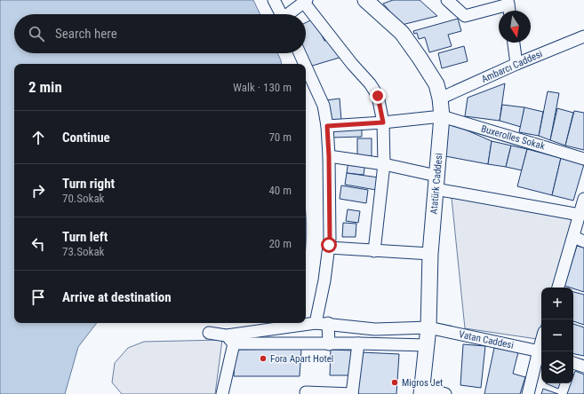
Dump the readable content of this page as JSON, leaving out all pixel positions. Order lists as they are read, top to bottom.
{
  "streets": {
    "main road": ["Atatürk Caddesi"],
    "street": ["Ambarcı Caddesi", "Buxerolles Sokak", "Vatan Caddesi"]
  },
  "crossings": [
    ["Ambarcı Caddesi", "Atatürk Caddesi"],
    ["Buxerolles Sokak", "Atatürk Caddesi"],
    ["Atatürk Caddesi", "Vatan Caddesi"]
  ],
  "places": ["Fora Apart Hotel", "Migros Jet"],
  "north": "bottom",
  "page": {
    "search": "Search here",
    "heading": ["2 min", "Walk · 130 m"],
    "list": [
      ["Continue", "70 m"],
      ["Turn right", "70.Sokak", "40 m"],
      ["Turn left", "73.Sokak", "20 m"],
      "Arrive at destination"
    ],
    "map_buttons": ["+", "−"]
  }
}
